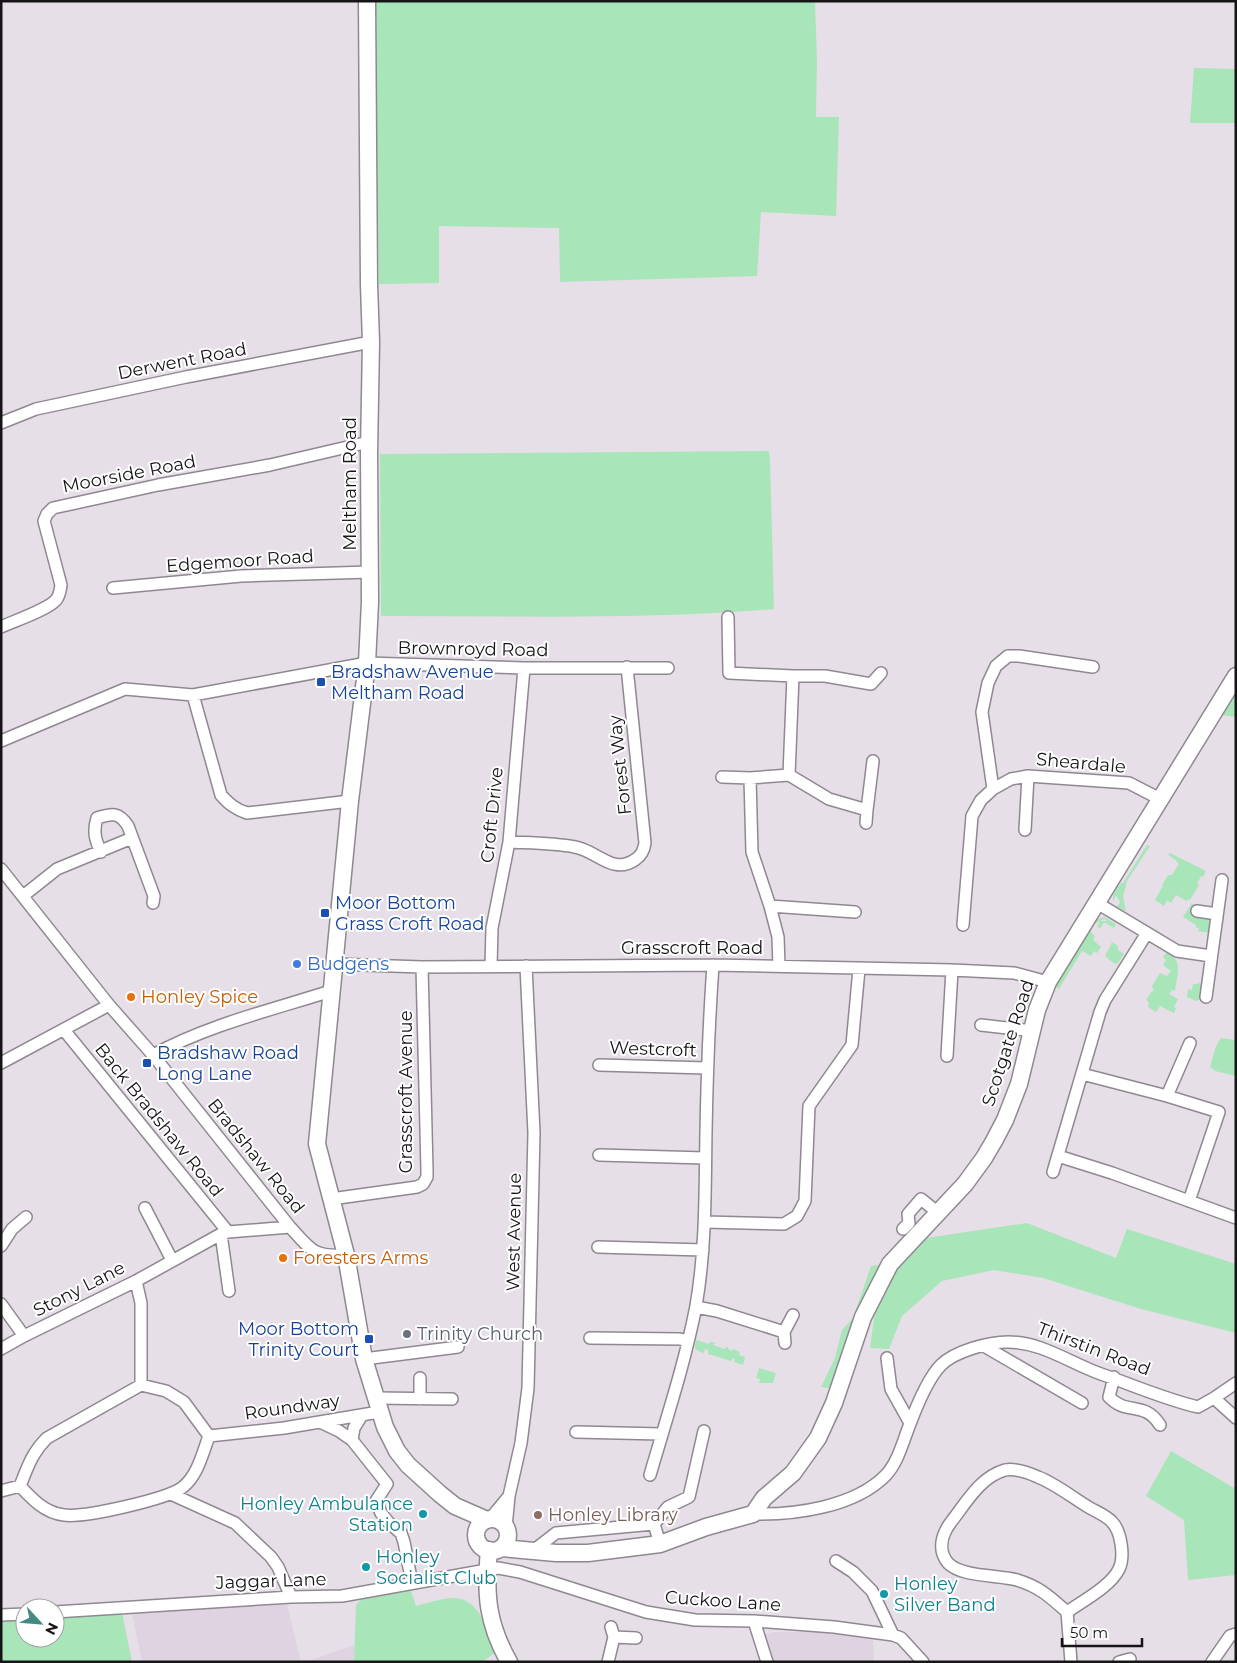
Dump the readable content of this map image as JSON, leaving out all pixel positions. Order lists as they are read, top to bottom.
{
  "streets": {
    "street": [
      "Derwent Road",
      "Moorside Road",
      "Meltham Road",
      "Edgemoor Road",
      "Brownroyd Road",
      "Sheardale",
      "Forest Way",
      "Croft Drive",
      "Grasscroft Road",
      "Scotgate Road",
      "Westcroft",
      "Grasscroft Avenue",
      "Back Bradshaw Road",
      "Bradshaw Road",
      "West Avenue",
      "Stony Lane",
      "Thirstin Road",
      "Roundway",
      "Jaggar Lane",
      "Cuckoo Lane"
    ]
  },
  "crossings": [
    ["Derwent Road", "Meltham Road"],
    ["Moorside Road", "Meltham Road"],
    ["Meltham Road", "Edgemoor Road"],
    ["Meltham Road", "Brownroyd Road"],
    ["Meltham Road", "Grasscroft Road"],
    ["Meltham Road", "Grasscroft Avenue"],
    ["Meltham Road", "Bradshaw Road"],
    ["Meltham Road", "Roundway"],
    ["Brownroyd Road", "Forest Way"],
    ["Brownroyd Road", "Croft Drive"],
    ["Sheardale", "Scotgate Road"],
    ["Forest Way", "Croft Drive"],
    ["Croft Drive", "Grasscroft Road"],
    ["Grasscroft Road", "Scotgate Road"],
    ["Grasscroft Road", "Westcroft"],
    ["Grasscroft Road", "Grasscroft Avenue"],
    ["Grasscroft Road", "West Avenue"],
    ["Scotgate Road", "Thirstin Road"],
    ["Back Bradshaw Road", "Stony Lane"],
    ["Bradshaw Road", "Stony Lane"],
    ["West Avenue", "Thirstin Road"],
    ["Jaggar Lane", "Cuckoo Lane"]
  ],
  "places": {
    "transit": [
      "Bradshaw Avenue Meltham Road",
      "Moor Bottom Grass Croft Road",
      "Bradshaw Road Long Lane",
      "Moor Bottom Trinity Court"
    ],
    "other": [
      "Budgens",
      "Honley Spice",
      "Foresters Arms",
      "Trinity Church",
      "Honley Ambulance Station",
      "Honley Library",
      "Honley Socialist Club",
      "Honley Silver Band"
    ]
  },
  "scale_bar": "50 m",
  "north": "bottom right"
}
